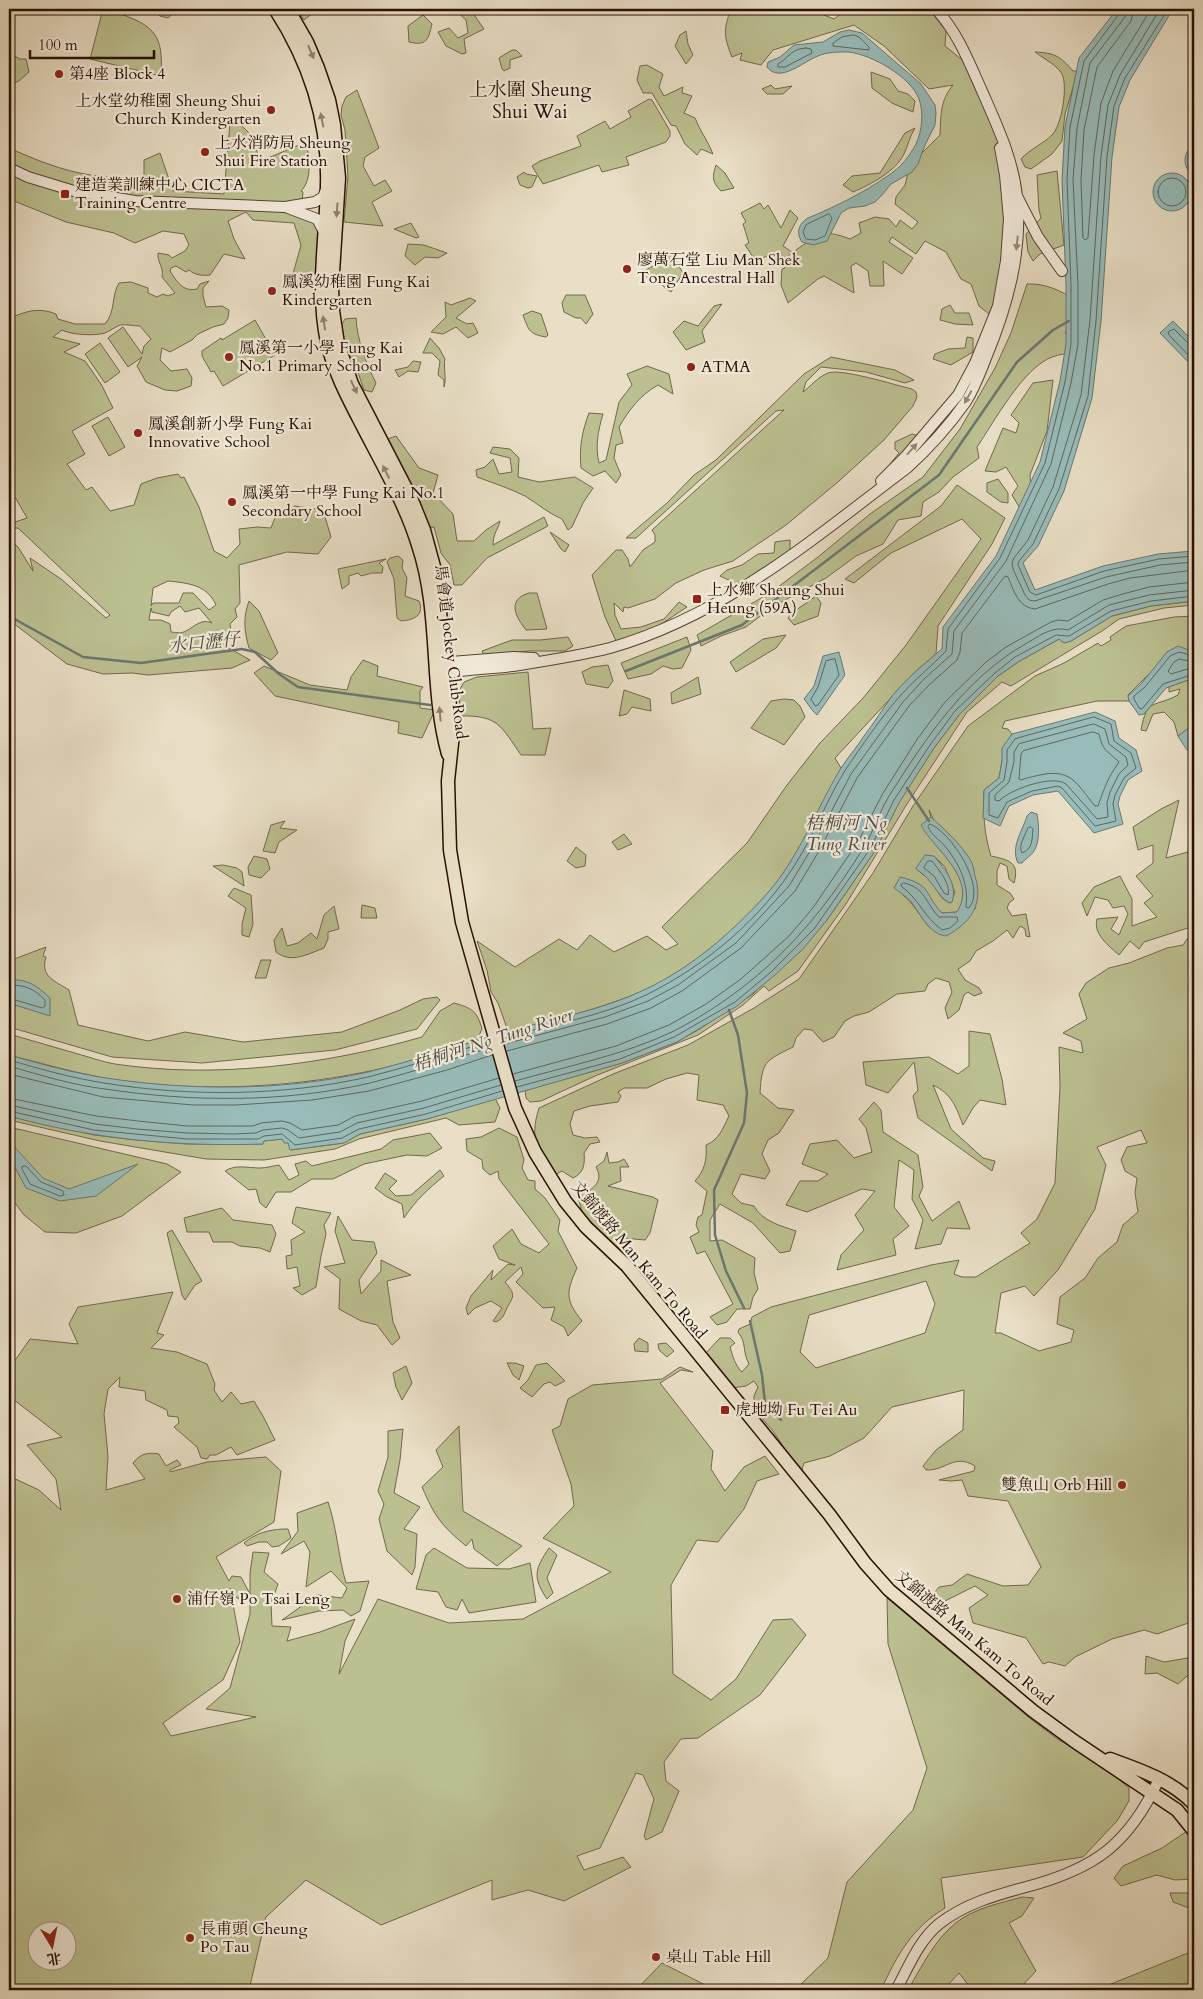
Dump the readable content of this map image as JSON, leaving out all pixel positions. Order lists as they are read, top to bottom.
{
  "streets": {
    "main road": ["馬會道 Jockey Club Road", "文錦渡路 Man Kam To Road"]
  },
  "crossings": [
    ["馬會道 Jockey Club Road", "文錦渡路 Man Kam To Road"]
  ],
  "districts": ["上水圍 Sheung Shui Wai"],
  "water": ["水口瀝仔", "梧桐河 Ng Tung River"],
  "places": {
    "other": [
      "第4座 Block 4",
      "上水堂幼稚園 Sheung Shui Church Kindergarten",
      "上水消防局 Sheung Shui Fire Station",
      "廖萬石堂 Liu Man Shek Tong Ancestral Hall",
      "鳳溪幼稚園 Fung Kai Kindergarten",
      "鳳溪第一小學 Fung Kai No.1 Primary School",
      "ATMA",
      "鳳溪創新小學 Fung Kai Innovative School",
      "鳳溪第一中學 Fung Kai No.1 Secondary School",
      "雙魚山 Orb Hill",
      "浦仔嶺 Po Tsai Leng",
      "長甫頭 Cheung Po Tau",
      "桌山 Table Hill"
    ],
    "transit": ["建造業訓練中心 CICTA Training Centre", "上水鄉 Sheung Shui Heung (59A)", "虎地坳 Fu Tei Au"]
  },
  "scale_bar": "100 m",
  "north": "bottom"
}
